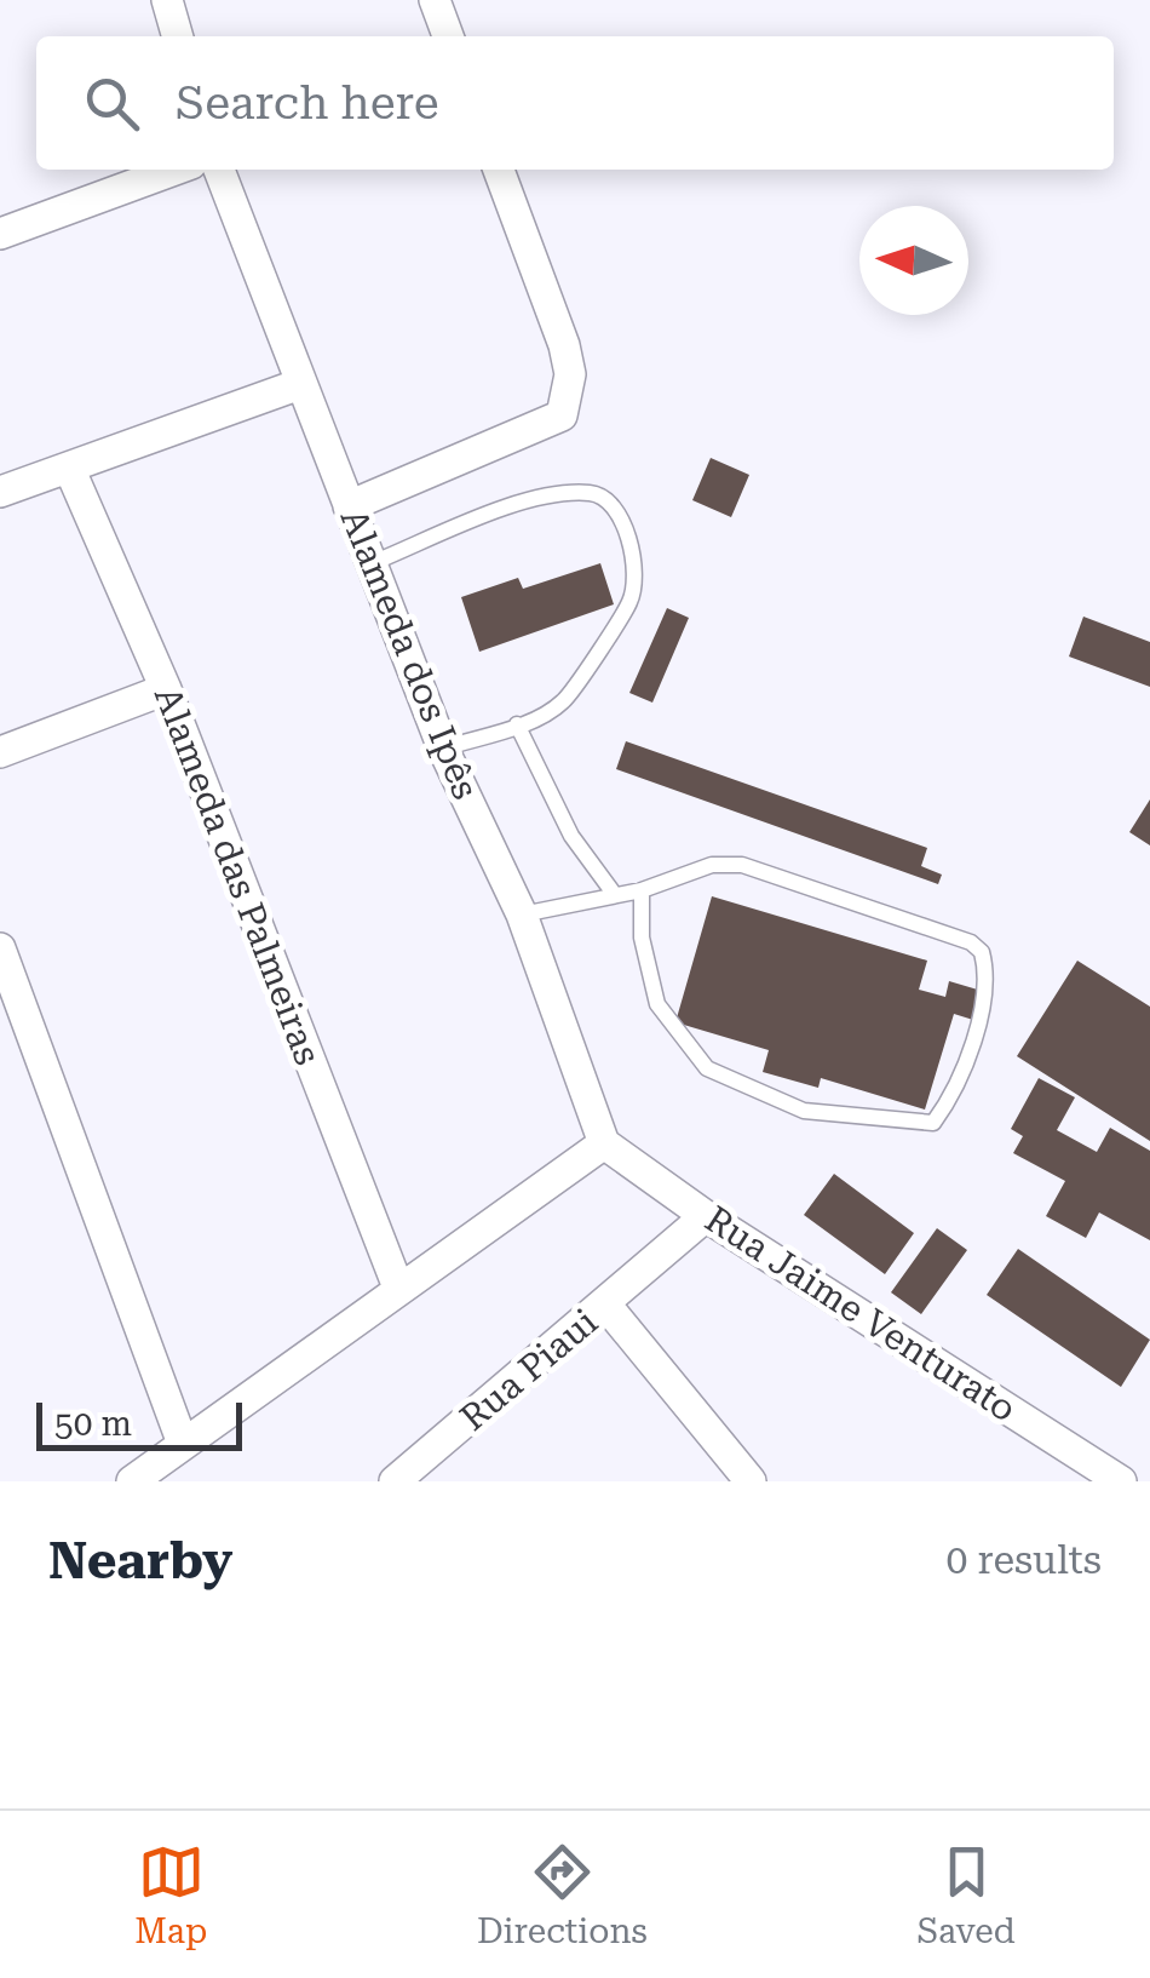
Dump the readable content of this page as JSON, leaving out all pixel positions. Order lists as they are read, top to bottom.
{
  "streets": {
    "street": [
      "Alameda dos Ipês",
      "Alameda das Palmeiras",
      "Rua Jaime Venturato",
      "Rua Piaui"
    ]
  },
  "crossings": [
    ["Alameda dos Ipês", "Rua Jaime Venturato"],
    ["Rua Jaime Venturato", "Rua Piaui"]
  ],
  "scale_bar": "50 m",
  "north": "left",
  "page": {
    "search": "Search here",
    "scale": "50 m",
    "heading": ["Nearby", "0 results"],
    "nav": ["Map", "Directions", "Saved"]
  }
}
